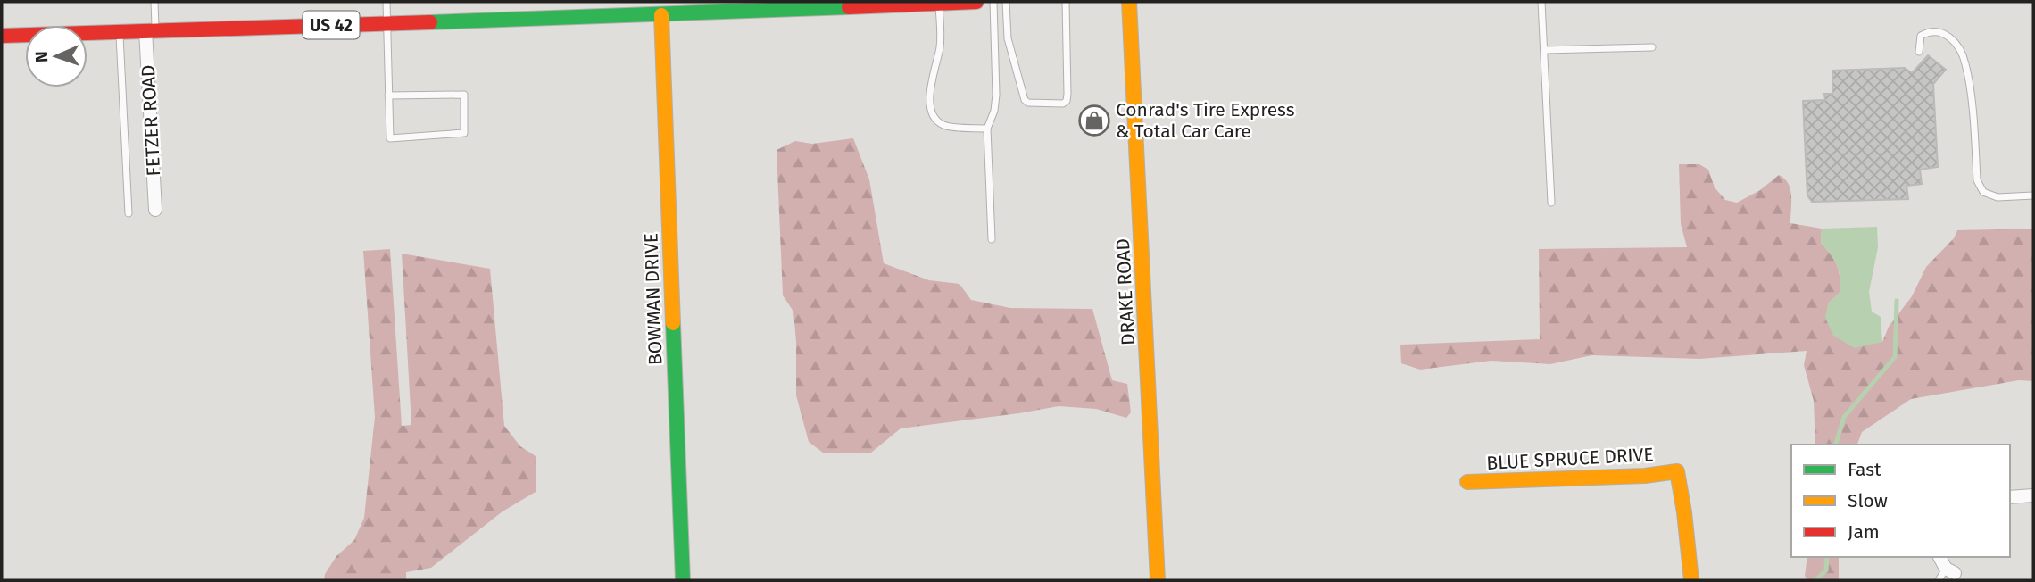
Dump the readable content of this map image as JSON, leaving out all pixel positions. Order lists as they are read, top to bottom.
{
  "streets": {
    "street": [
      "US 42",
      "FETZER ROAD",
      "DRAKE ROAD",
      "BOWMAN DRIVE",
      "BLUE SPRUCE DRIVE"
    ]
  },
  "crossings": [
    ["US 42", "FETZER ROAD"],
    ["US 42", "BOWMAN DRIVE"]
  ],
  "places": {
    "shop": ["Conrad's Tire Express & Total Car Care"]
  },
  "legend": ["Fast", "Slow", "Jam"],
  "north": "left"
}
